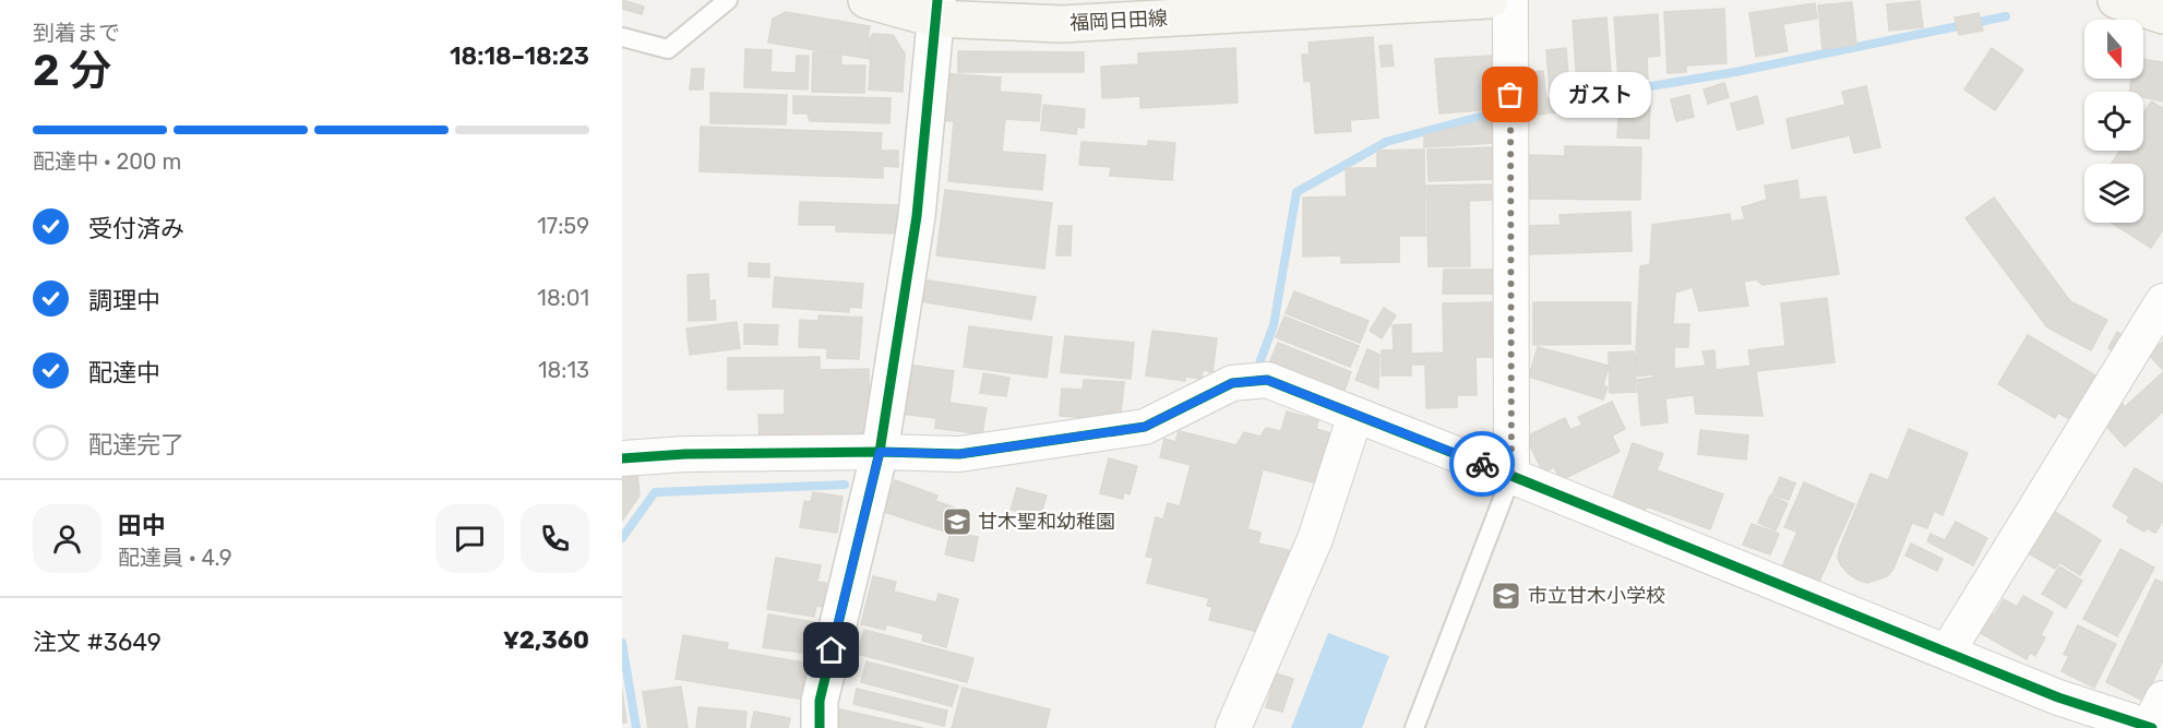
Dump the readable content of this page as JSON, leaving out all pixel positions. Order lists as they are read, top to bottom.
{
  "streets": {
    "main road": ["福岡日田線"]
  },
  "places": {
    "other": ["ガスト"],
    "school or university": ["甘木聖和幼稚園", "市立甘木小学校"]
  },
  "north": "bottom",
  "page": {
    "heading": ["2 分", "到着まで", "18:18–18:23"],
    "panel": [
      "田中",
      "配達員 · 4.9",
      "注文 #3649",
      "¥2,360"
    ],
    "bubble": "ガスト",
    "bar": "配達中 · 200 m",
    "list": [
      ["受付済み", "17:59"],
      ["調理中", "18:01"],
      ["配達中", "18:13"],
      "配達完了"
    ]
  }
}
